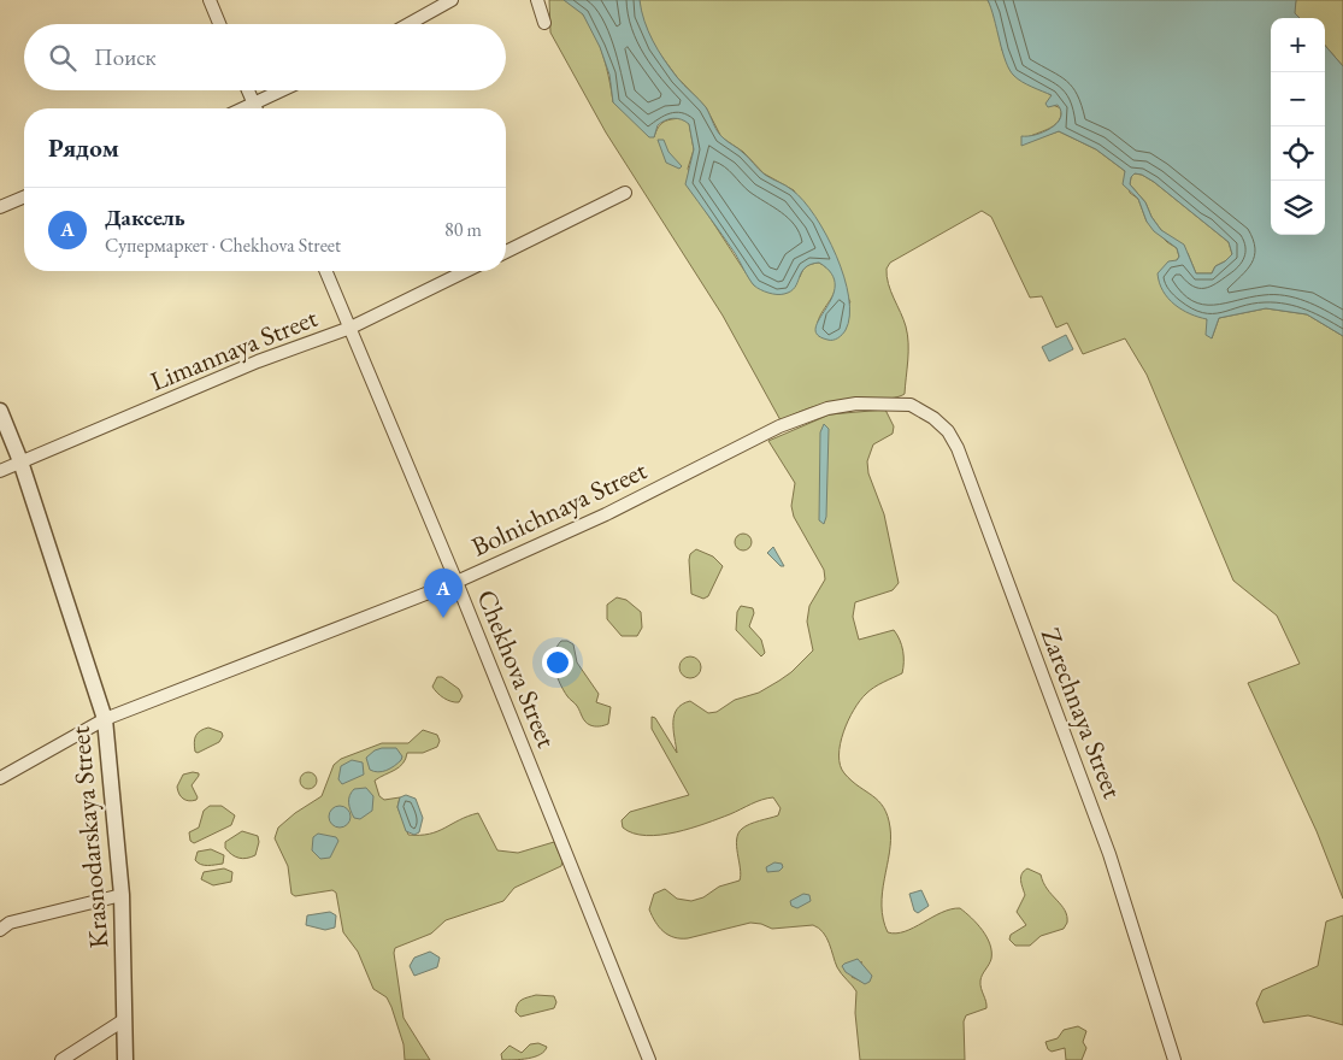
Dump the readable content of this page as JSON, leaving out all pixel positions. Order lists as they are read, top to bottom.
{
  "streets": {
    "street": [
      "Limannaya Street",
      "Bolnichnaya Street",
      "Chekhova Street",
      "Zarechnaya Street",
      "Krasnodarskaya Street"
    ]
  },
  "crossings": [
    ["Limannaya Street", "Chekhova Street"],
    ["Limannaya Street", "Krasnodarskaya Street"],
    ["Bolnichnaya Street", "Chekhova Street"],
    ["Bolnichnaya Street", "Zarechnaya Street"],
    ["Bolnichnaya Street", "Krasnodarskaya Street"]
  ],
  "page": {
    "map_buttons": ["+", "−"],
    "search": "Поиск",
    "heading": "Рядом",
    "list": [
      {
        "mark": "A",
        "name": "Даксель",
        "note": "Супермаркет · Chekhova Street",
        "value": "80 m"
      }
    ],
    "pins": "A"
  }
}
